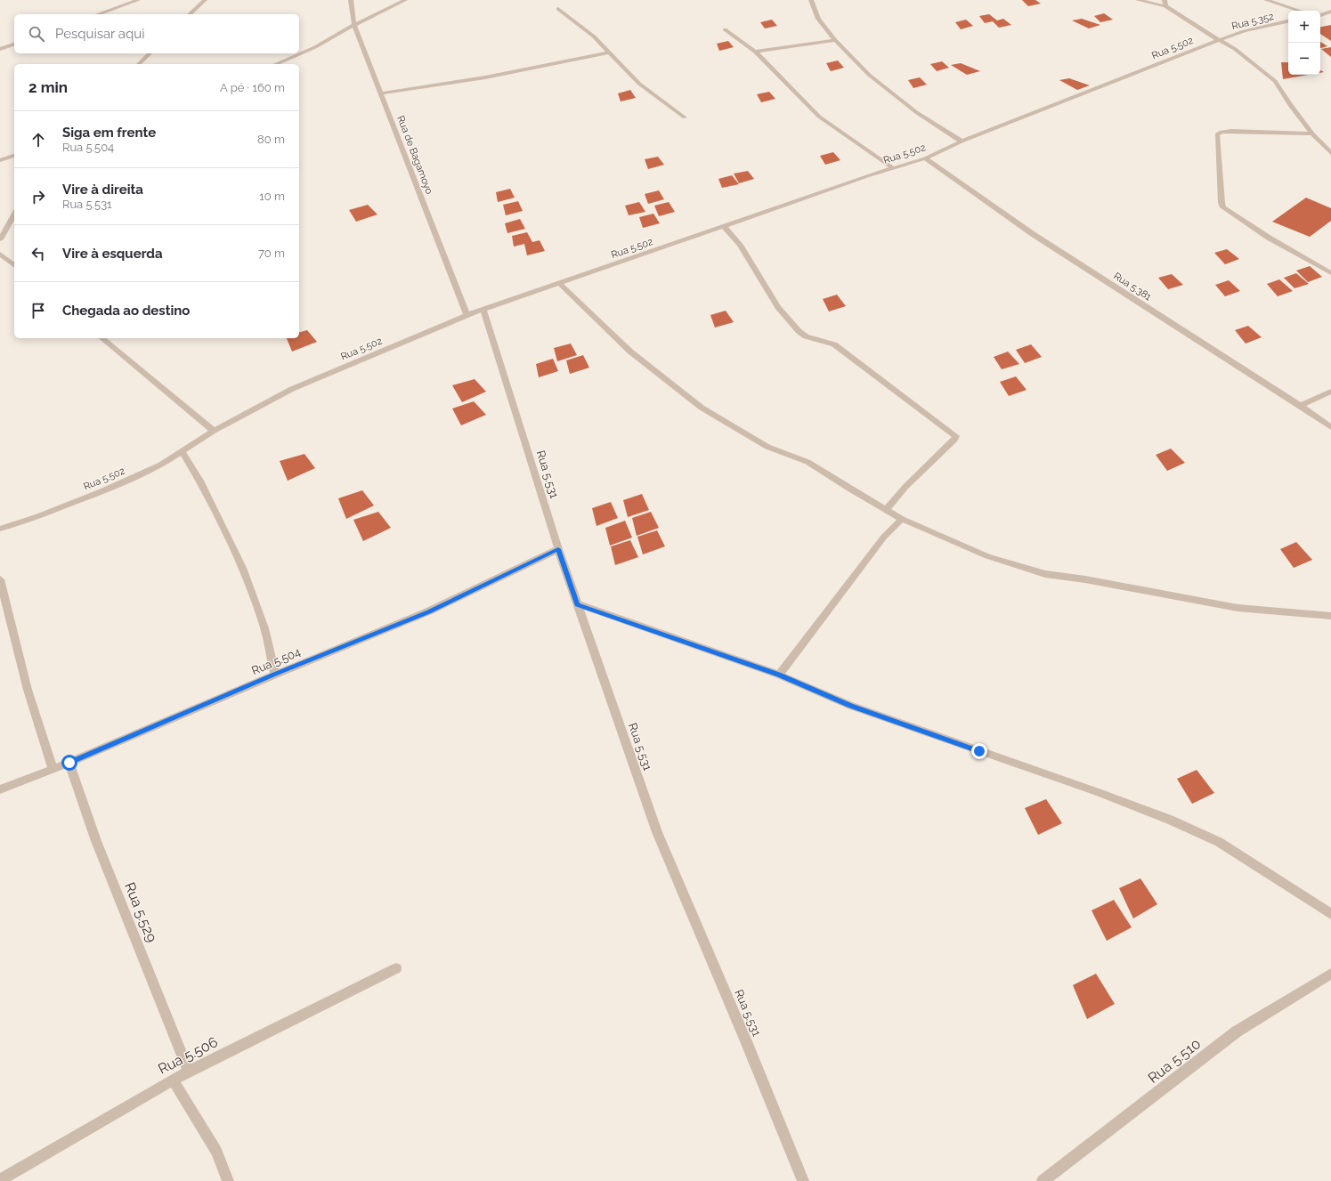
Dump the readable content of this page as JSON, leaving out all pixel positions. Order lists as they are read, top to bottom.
{
  "streets": {
    "street": [
      "Rua 5.352",
      "Rua 5.502",
      "Rua de Bagamoyo",
      "Rua 5.381",
      "Rua 5.531",
      "Rua 5.504",
      "Rua 5.529",
      "Rua 5.506",
      "Rua 5.510"
    ]
  },
  "crossings": [
    ["Rua 5.352", "Rua 5.502"],
    ["Rua 5.502", "Rua de Bagamoyo"],
    ["Rua 5.502", "Rua 5.381"],
    ["Rua 5.502", "Rua 5.531"],
    ["Rua 5.531", "Rua 5.504"],
    ["Rua 5.504", "Rua 5.529"],
    ["Rua 5.529", "Rua 5.506"]
  ],
  "page": {
    "map_buttons": ["+", "−"],
    "search": "Pesquisar aqui",
    "heading": ["2 min", "A pé · 160 m"],
    "list": [
      ["Siga em frente", "Rua 5.504", "80 m"],
      ["Vire à direita", "Rua 5.531", "10 m"],
      ["Vire à esquerda", "70 m"],
      "Chegada ao destino"
    ]
  }
}
